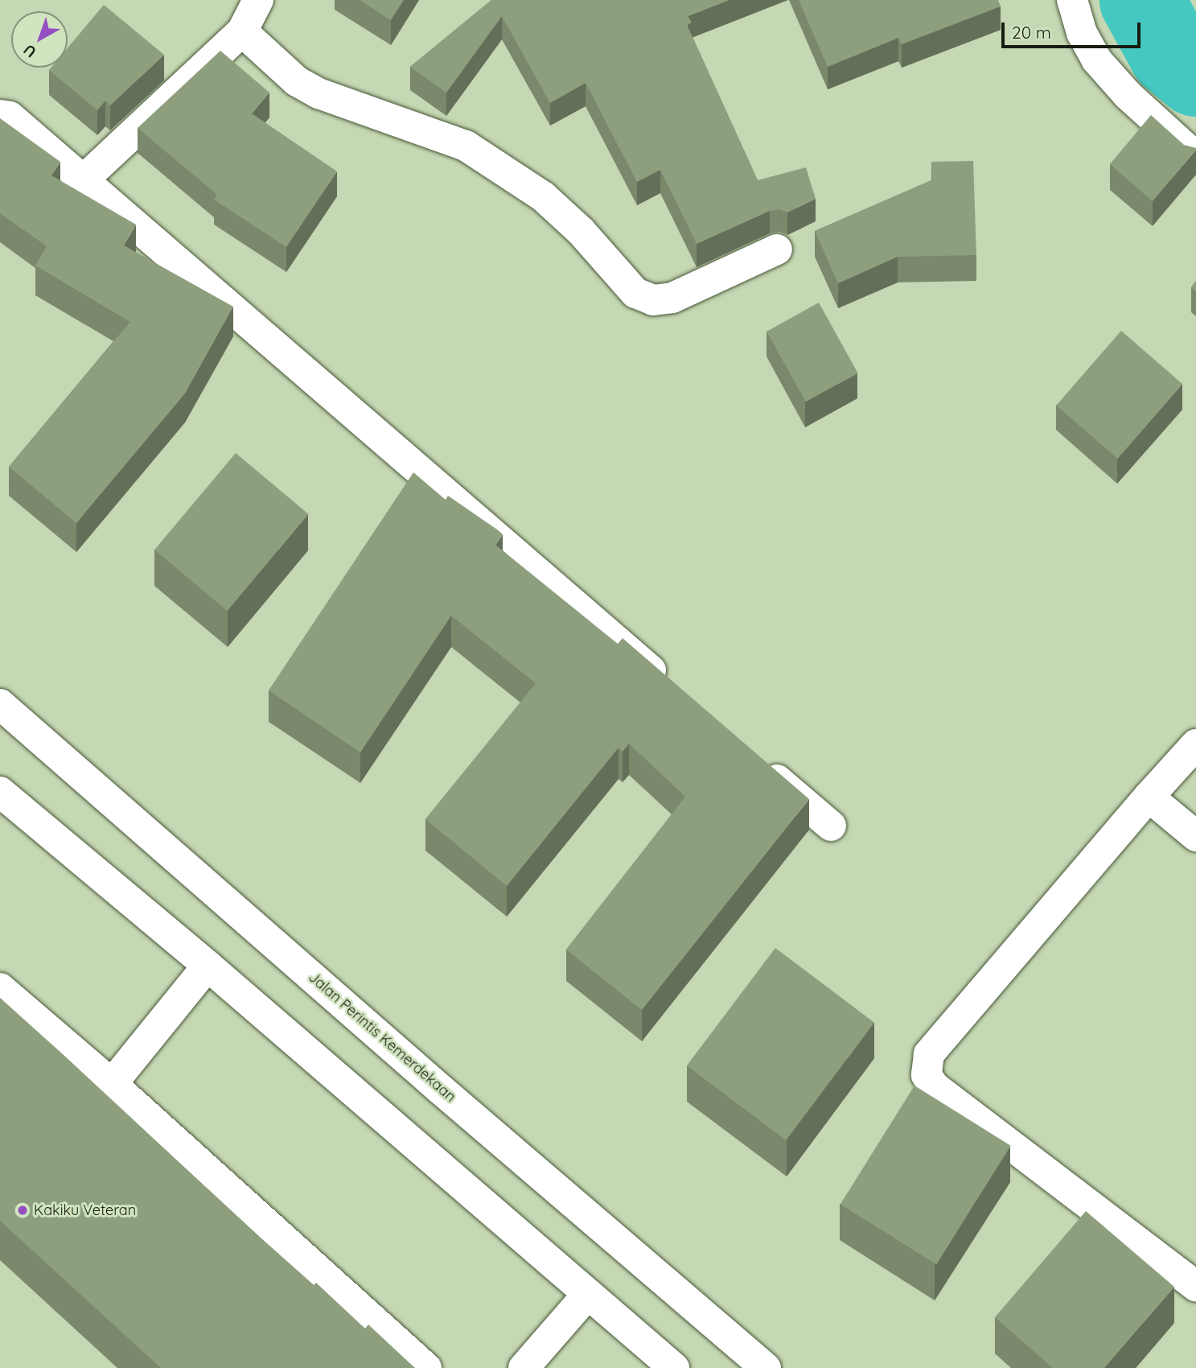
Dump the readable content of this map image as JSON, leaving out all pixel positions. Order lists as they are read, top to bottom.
{
  "streets": {
    "main road": ["Jalan Perintis Kemerdekaan"]
  },
  "places": ["Kakiku Veteran"],
  "scale_bar": "20 m",
  "north": "bottom left"
}
